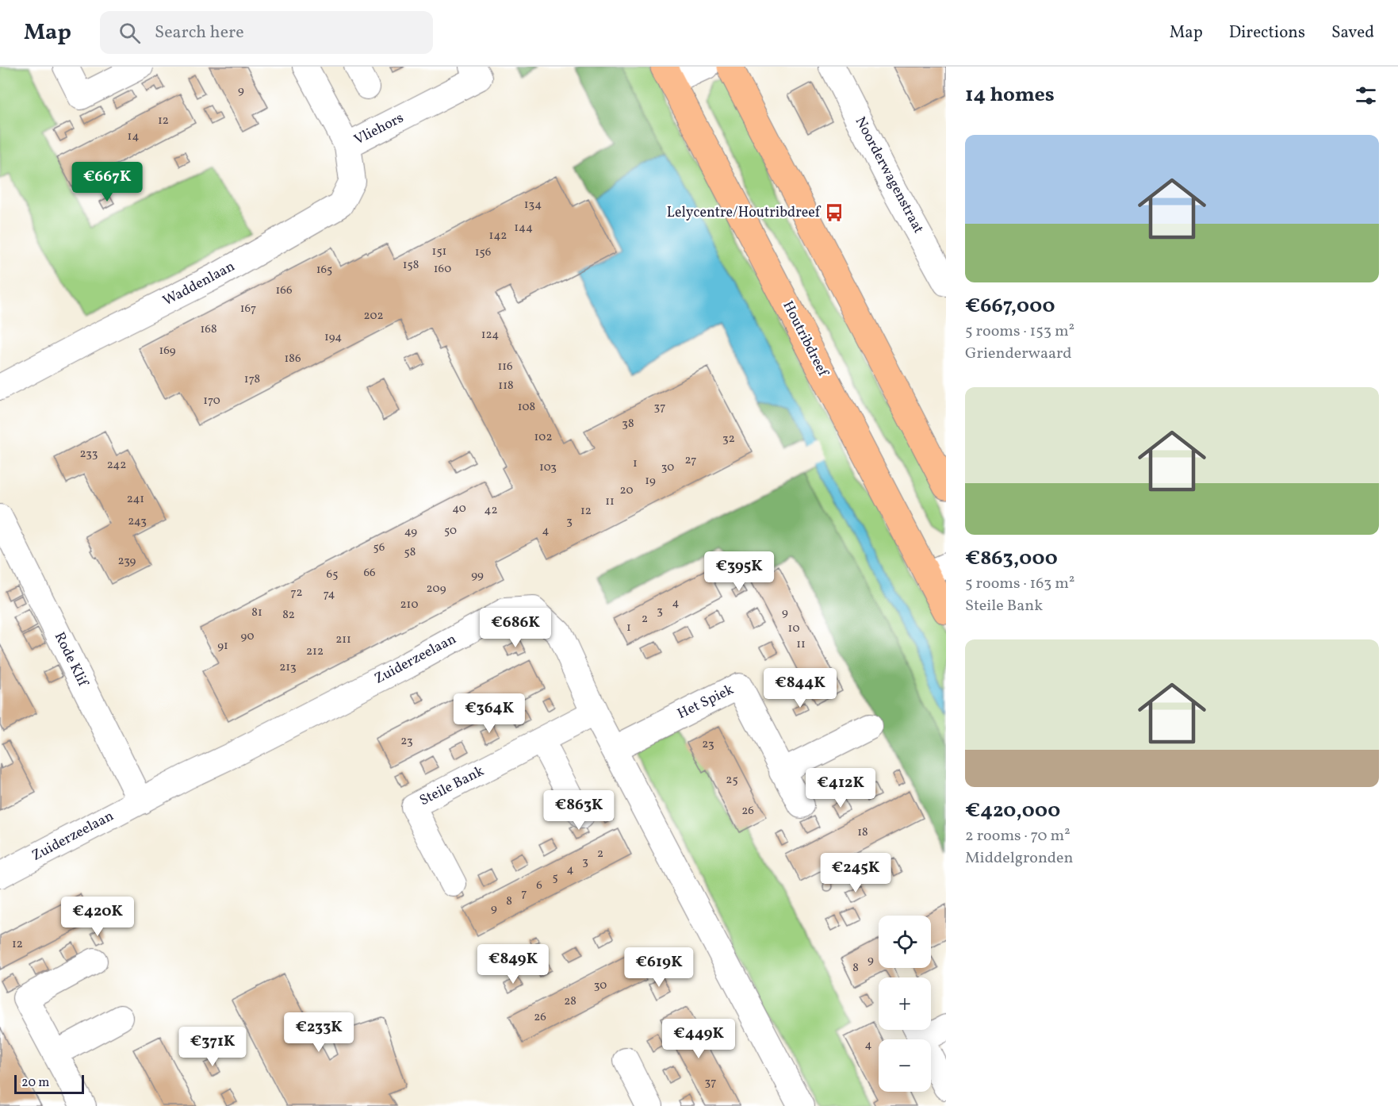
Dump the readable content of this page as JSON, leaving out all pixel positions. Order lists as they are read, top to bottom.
{
  "streets": {
    "main road": ["Houtribdreef"],
    "street": [
      "Vliehors",
      "Noorderwagenstraat",
      "Waddenlaan",
      "Rode Klif",
      "Zuiderzeelaan",
      "Het Spiek",
      "Steile Bank"
    ]
  },
  "crossings": [
    ["Vliehors", "Waddenlaan"],
    ["Rode Klif", "Zuiderzeelaan"],
    ["Zuiderzeelaan", "Het Spiek"],
    ["Zuiderzeelaan", "Steile Bank"]
  ],
  "places": {
    "bus stop": ["Lelycentre/Houtribdreef"]
  },
  "house_numbers": [
    "9",
    "12",
    "14",
    "134",
    "144",
    "142",
    "151",
    "156",
    "158",
    "160",
    "165",
    "166",
    "167",
    "202",
    "168",
    "124",
    "194",
    "169",
    "186",
    "116",
    "178",
    "118",
    "170",
    "108",
    "37",
    "38",
    "102",
    "32",
    "233",
    "27",
    "1",
    "242",
    "103",
    "30",
    "19",
    "20",
    "241",
    "11",
    "40",
    "42",
    "12",
    "243",
    "3",
    "50",
    "4",
    "49",
    "56",
    "58",
    "239",
    "66",
    "65",
    "99",
    "209",
    "72",
    "74",
    "4",
    "210",
    "3",
    "81",
    "9",
    "82",
    "2",
    "1",
    "10",
    "90",
    "211",
    "11",
    "91",
    "212",
    "213",
    "23",
    "23",
    "25",
    "26",
    "18",
    "2",
    "3",
    "4",
    "5",
    "6",
    "7",
    "8",
    "9",
    "12",
    "9",
    "8",
    "30",
    "28",
    "26",
    "4",
    "37"
  ],
  "scale_bar": "20 m",
  "page": {
    "header": "Map",
    "search": "Search here",
    "nav": ["Map", "Directions", "Saved"],
    "heading": "14 homes",
    "list": [
      {
        "name": "€667,000",
        "note": "5 rooms · 153 m² · Grienderwaard"
      },
      {
        "name": "€863,000",
        "note": "5 rooms · 163 m² · Steile Bank"
      },
      {
        "name": "€420,000",
        "note": "2 rooms · 70 m² · Middelgronden"
      }
    ],
    "price": [
      "€667K",
      "€395K",
      "€686K",
      "€844K",
      "€364K",
      "€412K",
      "€863K",
      "€245K",
      "€420K",
      "€849K",
      "€619K",
      "€233K",
      "€449K",
      "€371K"
    ],
    "map_buttons": ["+", "−"],
    "scale": "20 m"
  }
}
